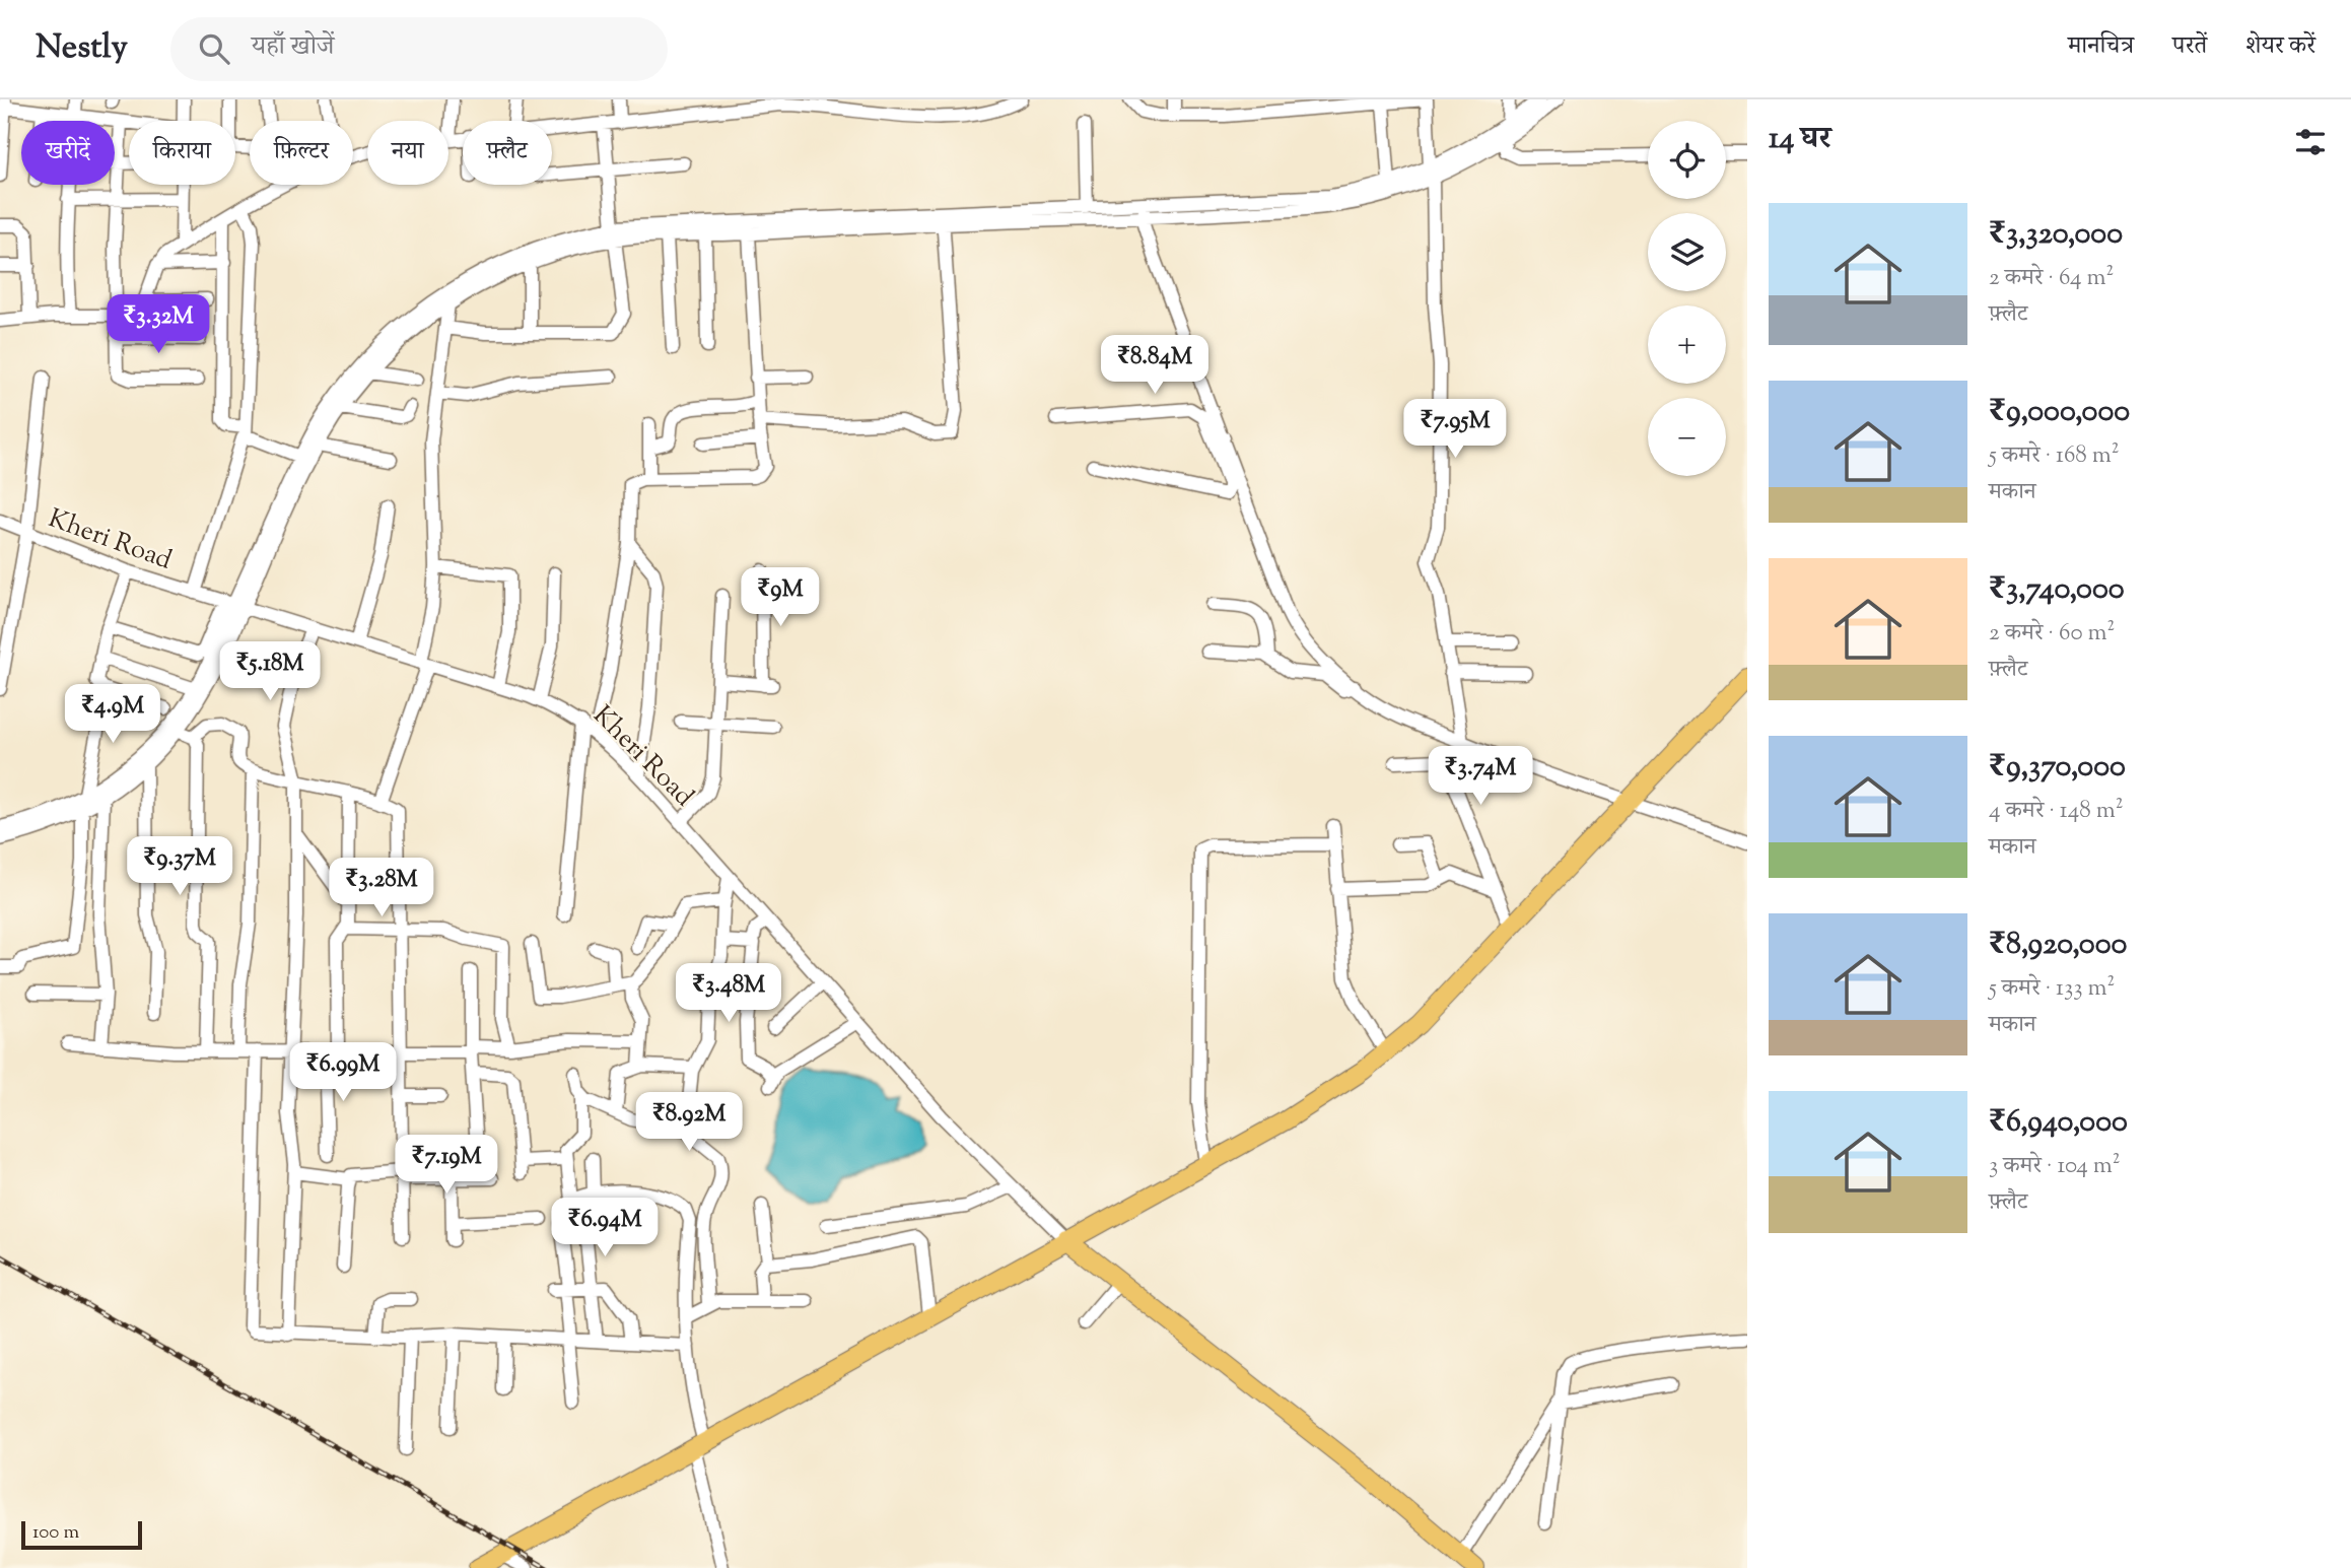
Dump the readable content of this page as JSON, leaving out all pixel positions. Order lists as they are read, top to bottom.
{
  "streets": {
    "street": ["Kheri Road"]
  },
  "scale_bar": "100 m",
  "page": {
    "header": "Nestly",
    "search": "यहाँ खोजें",
    "nav": ["मानचित्र", "परतें", "शेयर करें"],
    "heading": "14 घर",
    "map_buttons": ["+", "−"],
    "chip": [
      "खरीदें",
      "किराया",
      "फ़िल्टर",
      "नया",
      "फ़्लैट"
    ],
    "list": [
      {
        "name": "₹3,320,000",
        "note": "2 कमरे · 64 m² · फ़्लैट"
      },
      {
        "name": "₹9,000,000",
        "note": "5 कमरे · 168 m² · मकान"
      },
      {
        "name": "₹3,740,000",
        "note": "2 कमरे · 60 m² · फ़्लैट"
      },
      {
        "name": "₹9,370,000",
        "note": "4 कमरे · 148 m² · मकान"
      },
      {
        "name": "₹8,920,000",
        "note": "5 कमरे · 133 m² · मकान"
      },
      {
        "name": "₹6,940,000",
        "note": "3 कमरे · 104 m² · फ़्लैट"
      }
    ],
    "price": [
      "₹3.32M",
      "₹8.84M",
      "₹7.95M",
      "₹9M",
      "₹5.18M",
      "₹4.9M",
      "₹3.74M",
      "₹9.37M",
      "₹3.28M",
      "₹3.48M",
      "₹6.99M",
      "₹8.92M",
      "₹7.19M",
      "₹6.94M"
    ],
    "scale": "100 m"
  }
}
